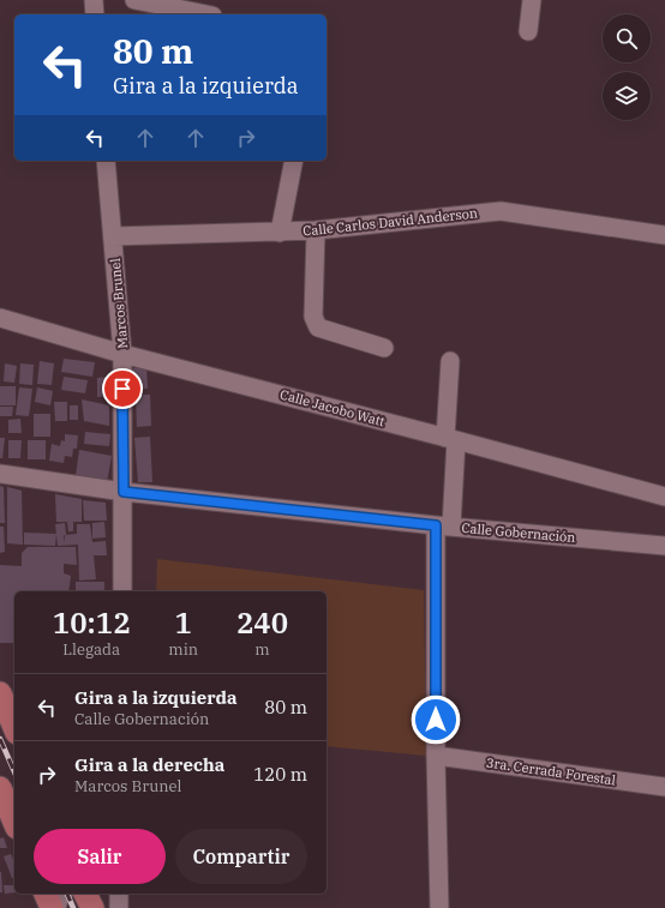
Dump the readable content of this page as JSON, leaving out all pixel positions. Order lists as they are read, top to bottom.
{
  "streets": {
    "street": [
      "Calle Carlos David Anderson",
      "Marcos Brunel",
      "Calle Jacobo Watt",
      "Calle Gobernación",
      "3ra. Cerrada Forestal"
    ]
  },
  "crossings": [
    ["Calle Carlos David Anderson", "Marcos Brunel"],
    ["Marcos Brunel", "Calle Jacobo Watt"],
    ["Marcos Brunel", "Calle Gobernación"]
  ],
  "page": {
    "turn": ["80 m", "Gira a la izquierda"],
    "eta": [
      "10:12",
      "Llegada",
      "1",
      "min",
      "240",
      "m"
    ],
    "list": [
      {
        "name": "Gira a la izquierda",
        "note": "Calle Gobernación",
        "value": "80 m"
      },
      {
        "name": "Gira a la derecha",
        "note": "Marcos Brunel",
        "value": "120 m"
      }
    ],
    "buttons": ["Salir", "Compartir"]
  }
}
